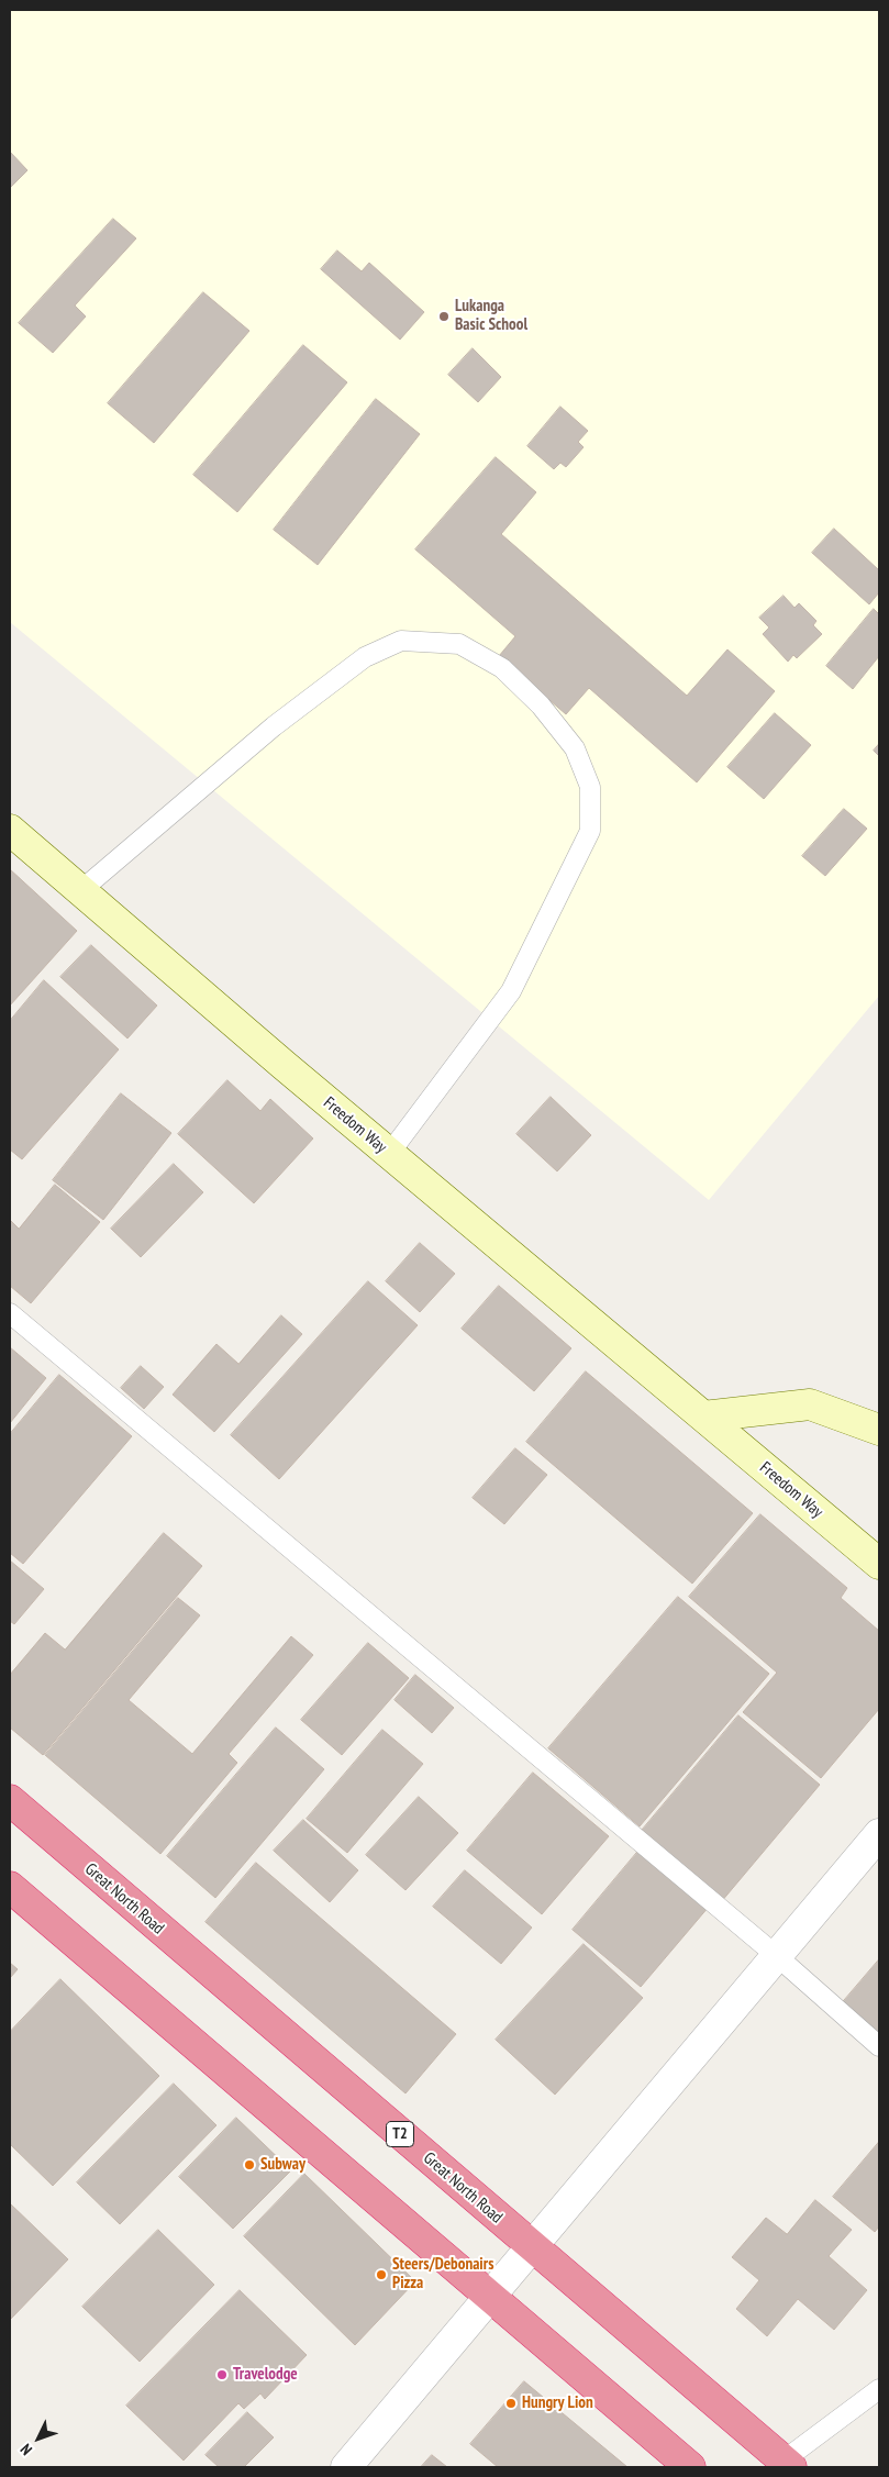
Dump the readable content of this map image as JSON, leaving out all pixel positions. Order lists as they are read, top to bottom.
{
  "streets": {
    "highway": ["Great North Road", "T2"],
    "main road": ["Freedom Way"]
  },
  "places": [
    "Lukanga Basic School",
    "Subway",
    "Steers/Debonairs Pizza",
    "Travelodge",
    "Hungry Lion"
  ],
  "north": "bottom left"
}
